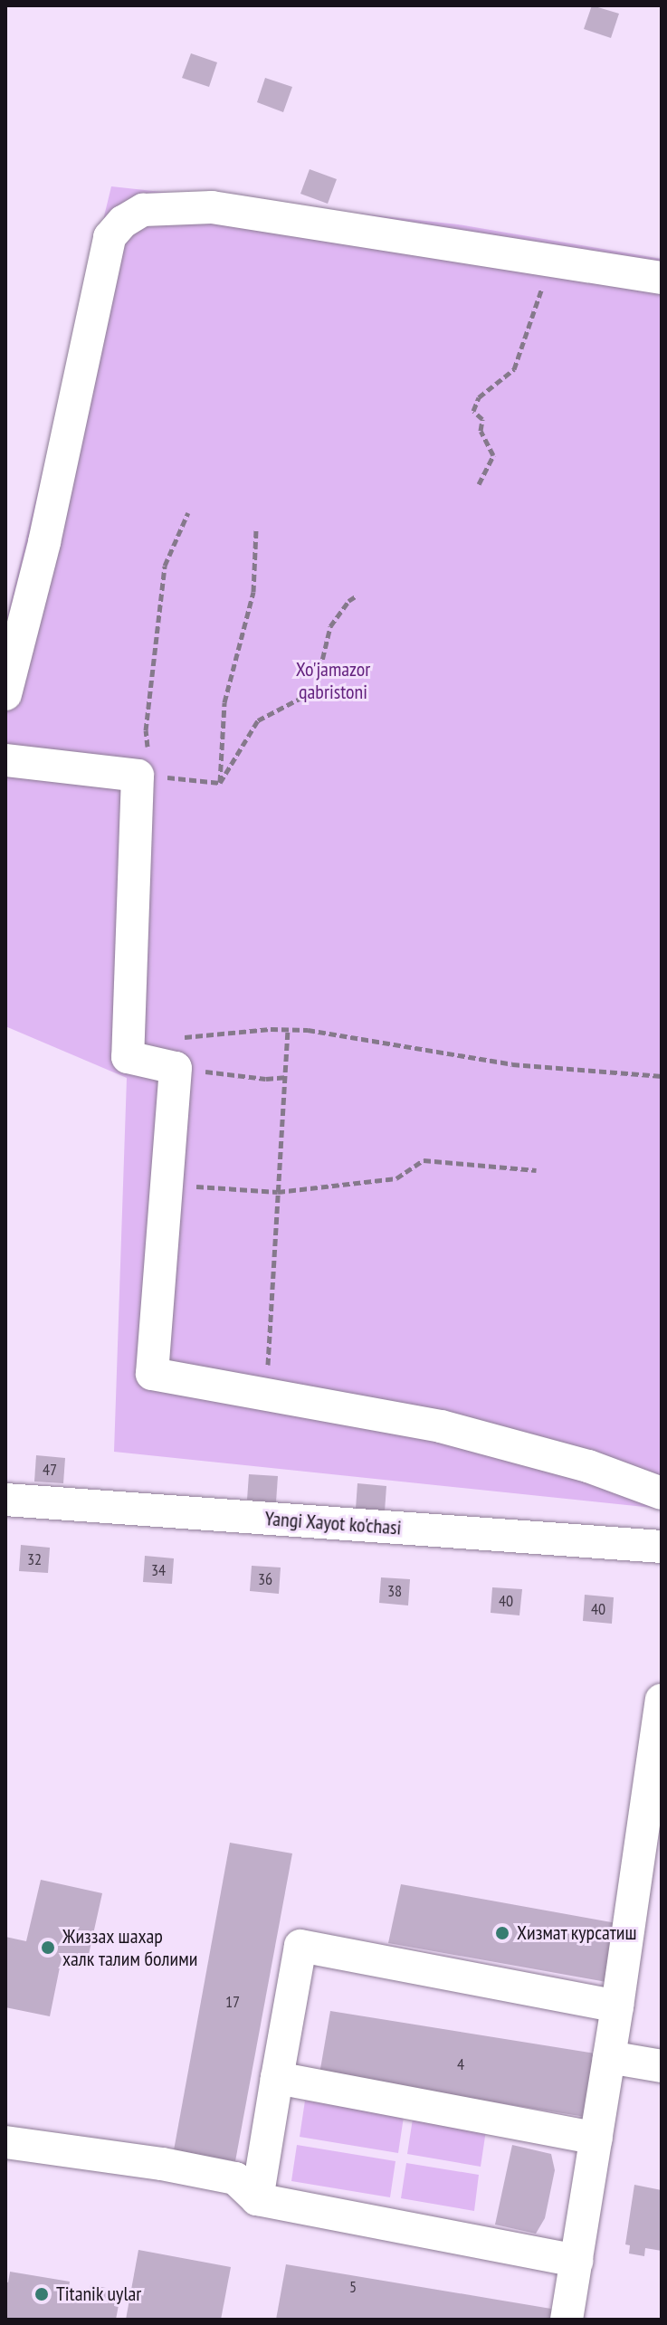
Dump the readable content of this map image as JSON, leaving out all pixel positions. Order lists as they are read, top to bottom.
{
  "streets": {
    "street": ["Yangi Xayot ko'chasi"]
  },
  "parks": ["Xo'jamazor qabristoni"],
  "places": ["Хизмат курсатиш", "Жиззах шахар халк талим болими", "Titanik uylar"],
  "house_numbers": [
    "47",
    "32",
    "34",
    "36",
    "38",
    "40",
    "40",
    "17",
    "4",
    "5"
  ]
}
